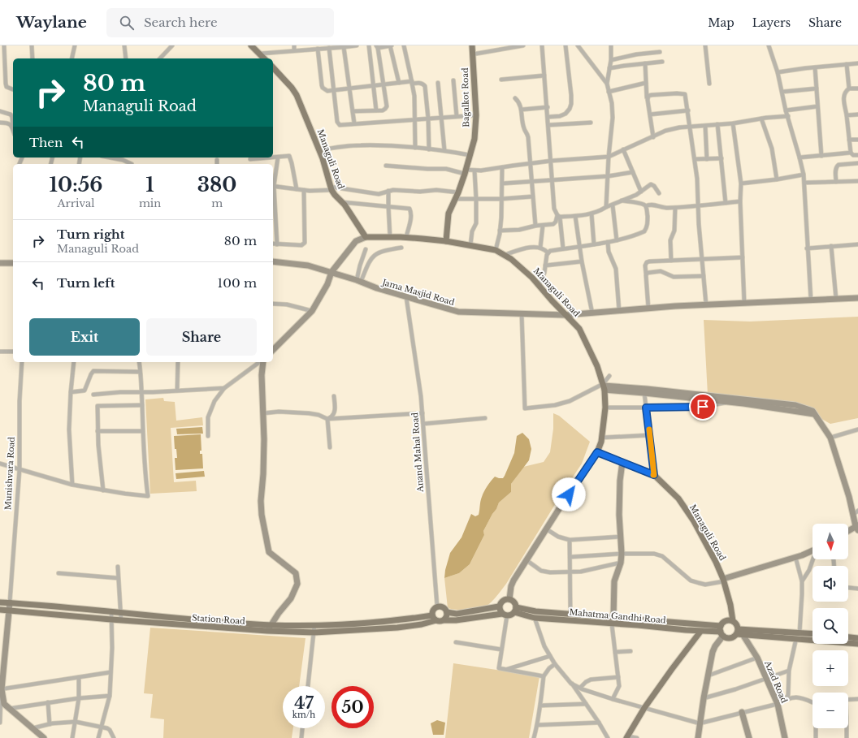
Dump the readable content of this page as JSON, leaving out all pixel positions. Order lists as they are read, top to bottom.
{
  "streets": {
    "main road": [
      "Bagalkot Road",
      "Managuli Road",
      "Mahatma Gandhi Road",
      "Station Road"
    ],
    "street": [
      "Jama Masjid Road",
      "Anand Mahal Road",
      "Munishvara Road",
      "Azad Road"
    ]
  },
  "crossings": [
    ["Bagalkot Road", "Managuli Road"],
    ["Managuli Road", "Jama Masjid Road"],
    ["Managuli Road", "Mahatma Gandhi Road"],
    ["Jama Masjid Road", "Anand Mahal Road"],
    ["Anand Mahal Road", "Station Road"],
    ["Munishvara Road", "Station Road"]
  ],
  "north": "bottom",
  "page": {
    "header": "Waylane",
    "search": "Search here",
    "nav": ["Map", "Layers", "Share"],
    "turn": ["80 m", "Managuli Road"],
    "then": "Then",
    "eta": [
      "10:56",
      "Arrival",
      "1",
      "min",
      "380",
      "m"
    ],
    "list": [
      {
        "name": "Turn right",
        "note": "Managuli Road",
        "value": "80 m"
      },
      {
        "name": "Turn left",
        "value": "100 m"
      }
    ],
    "buttons": ["Exit", "Share"],
    "map_buttons": ["+", "−"],
    "speed": "47 km/h",
    "limit": "50"
  }
}
